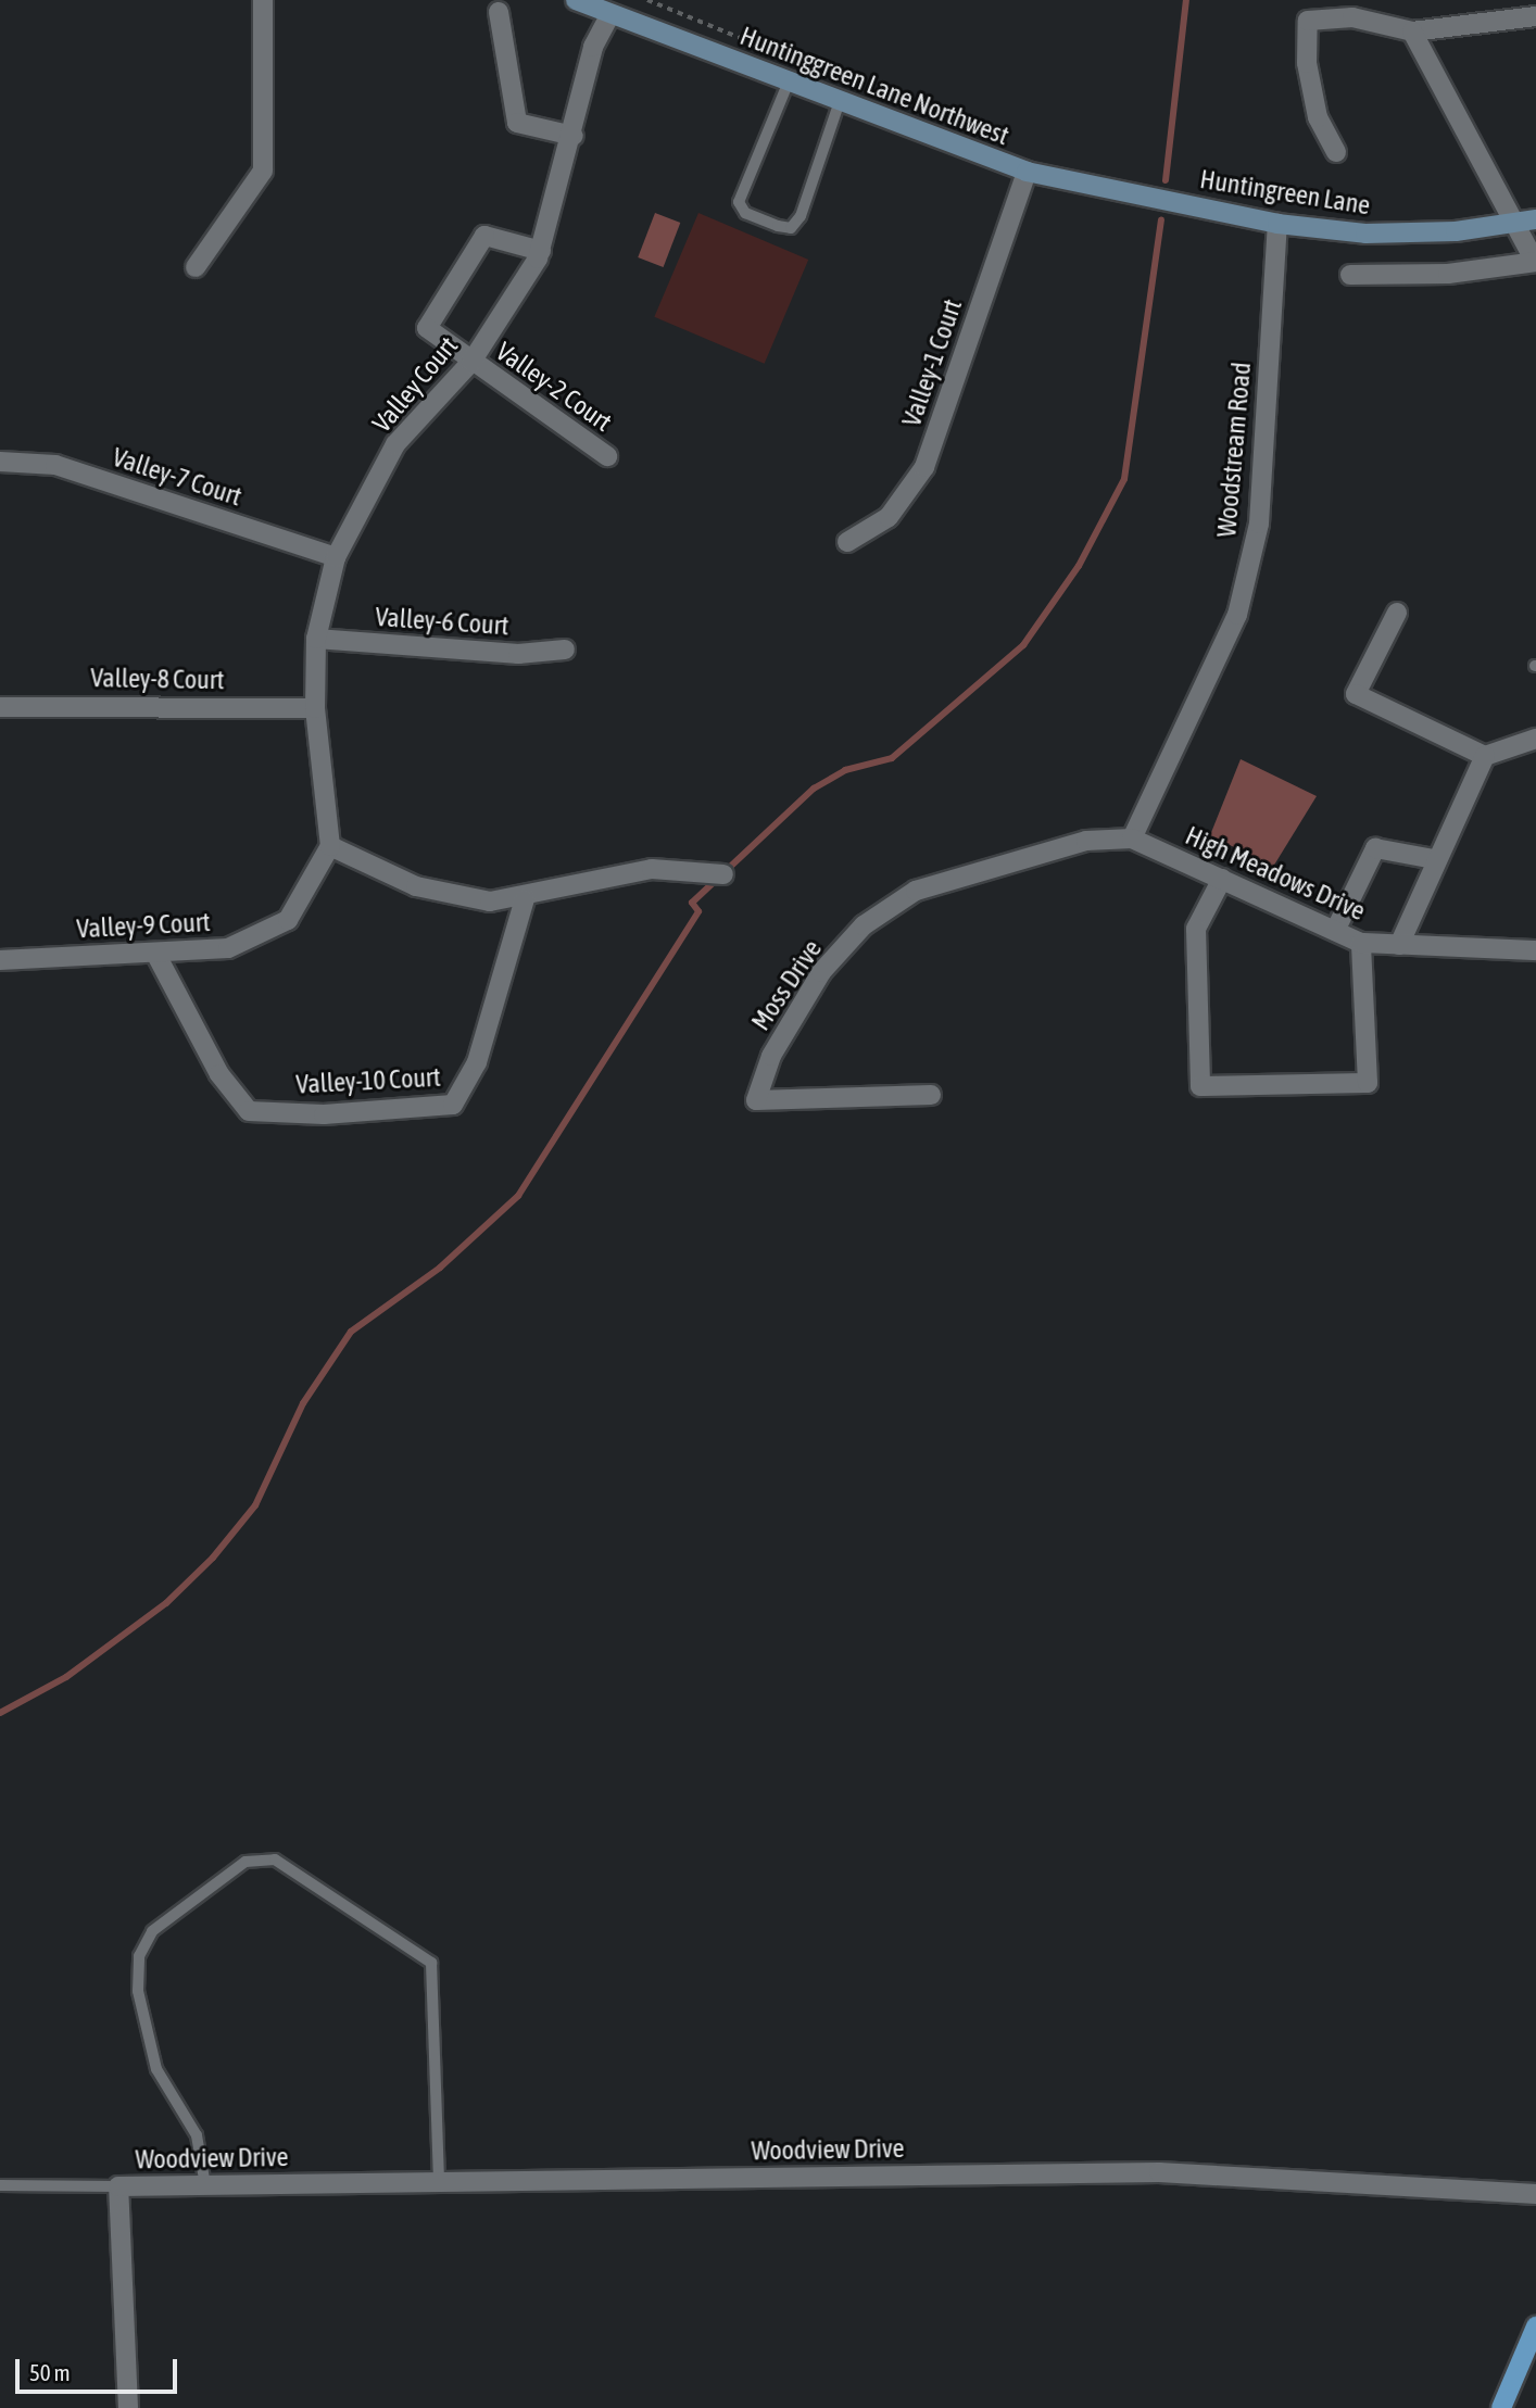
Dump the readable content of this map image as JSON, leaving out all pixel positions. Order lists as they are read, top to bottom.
{
  "streets": {
    "street": [
      "Huntinggreen Lane Northwest",
      "Huntingreen Lane",
      "Valley-1 Court",
      "Valley Court",
      "Valley-2 Court",
      "Woodstream Road",
      "Valley-7 Court",
      "Valley-6 Court",
      "Valley-8 Court",
      "High Meadows Drive",
      "Valley-9 Court",
      "Moss Drive",
      "Valley-10 Court",
      "Woodview Drive"
    ]
  },
  "crossings": [
    ["Huntinggreen Lane Northwest", "Huntingreen Lane"],
    ["Huntinggreen Lane Northwest", "Valley-1 Court"],
    ["Huntinggreen Lane Northwest", "Valley Court"],
    ["Huntingreen Lane", "Woodstream Road"],
    ["Valley Court", "Valley-2 Court"],
    ["Valley Court", "Valley-7 Court"],
    ["Valley Court", "Valley-6 Court"],
    ["Valley Court", "Valley-8 Court"],
    ["Valley Court", "Valley-9 Court"],
    ["Woodstream Road", "High Meadows Drive"],
    ["Woodstream Road", "Moss Drive"],
    ["High Meadows Drive", "Moss Drive"],
    ["Valley-9 Court", "Valley-10 Court"]
  ],
  "scale_bar": "50 m"
}
